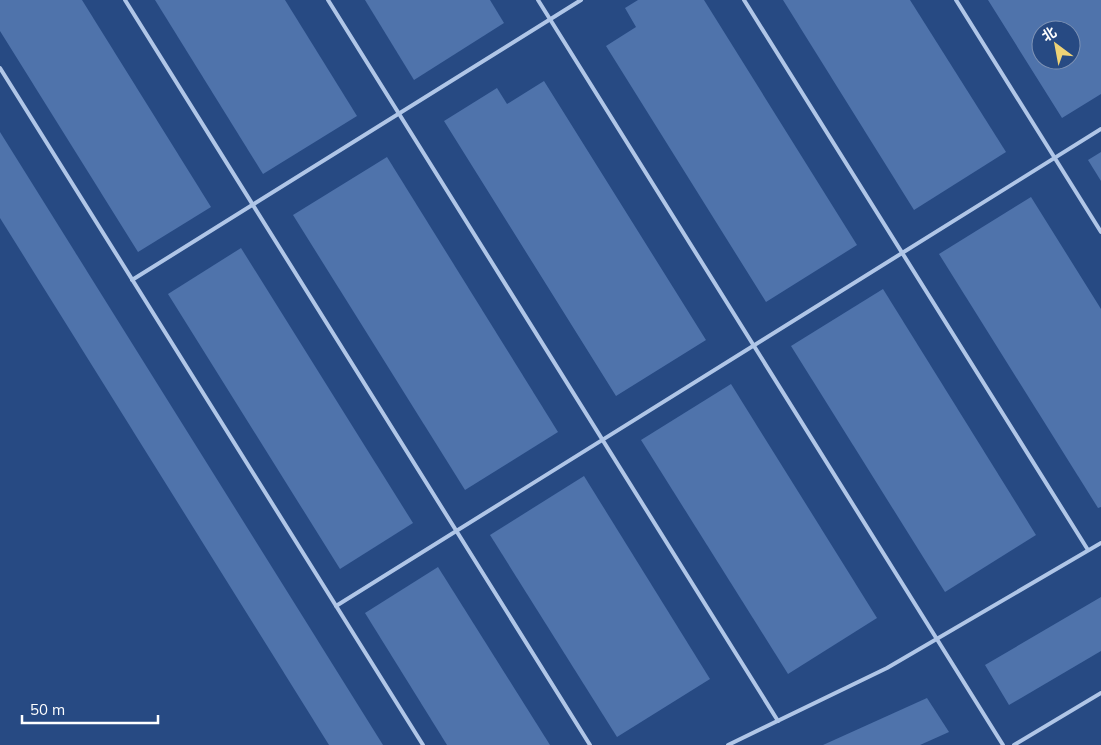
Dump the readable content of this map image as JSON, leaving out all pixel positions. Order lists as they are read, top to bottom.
{
  "scale_bar": "50 m",
  "north": "top left"
}
